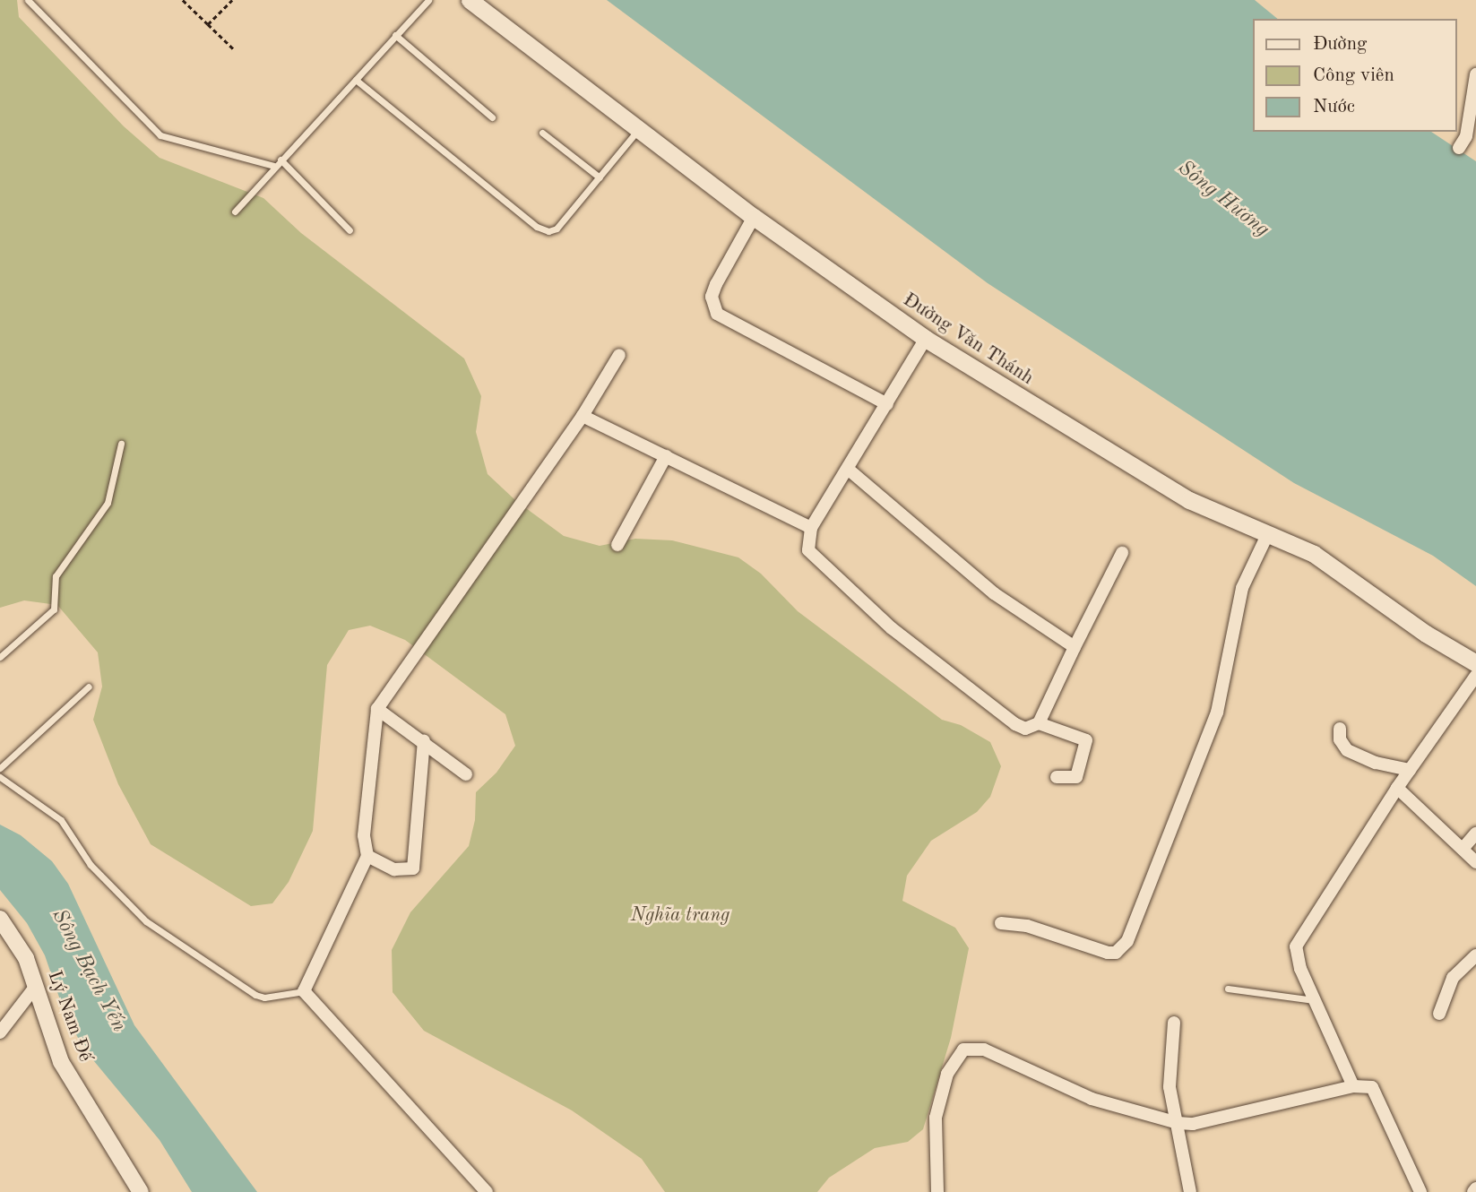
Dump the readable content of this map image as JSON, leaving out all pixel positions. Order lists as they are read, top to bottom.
{
  "streets": {
    "main road": ["Đường Văn Thánh"],
    "street": ["Lý Nam Đế"]
  },
  "water": ["Sông Hương", "Sông Bạch Yến"],
  "parks": ["Nghĩa trang"],
  "legend": ["Đường", "Công viên", "Nước"]
}
